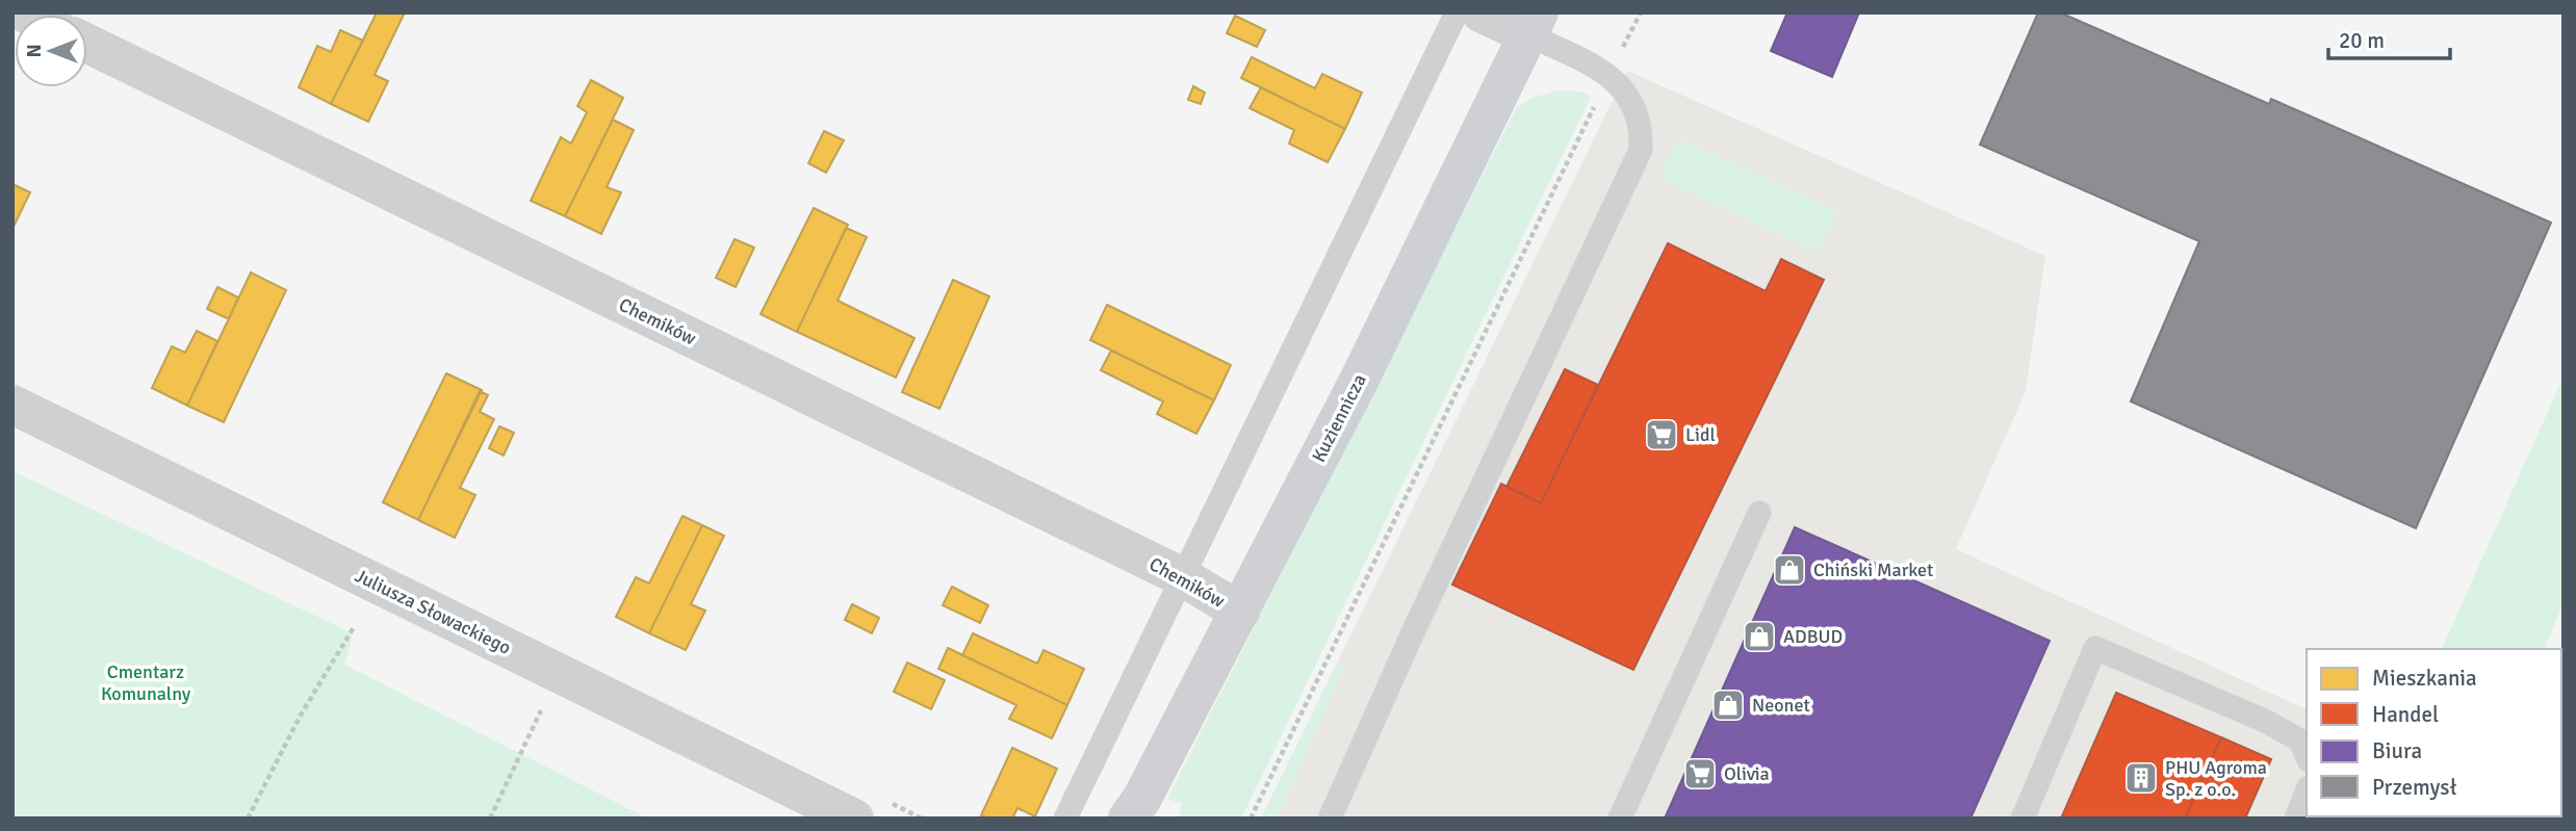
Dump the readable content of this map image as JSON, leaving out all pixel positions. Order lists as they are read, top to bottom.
{
  "streets": {
    "main road": ["Kuziennicza"],
    "street": ["Chemików", "Juliusza Słowackiego"]
  },
  "crossings": [
    ["Chemików", "Kuziennicza"]
  ],
  "parks": ["Cmentarz Komunalny"],
  "places": {
    "supermarket": ["Lidl", "Olivia"],
    "shop": ["Chiński Market", "ADBUD", "Neonet"],
    "building": ["PHU Agroma Sp. z o.o."]
  },
  "legend": [
    "Mieszkania",
    "Handel",
    "Biura",
    "Przemysł"
  ],
  "scale_bar": "20 m",
  "north": "left"
}
